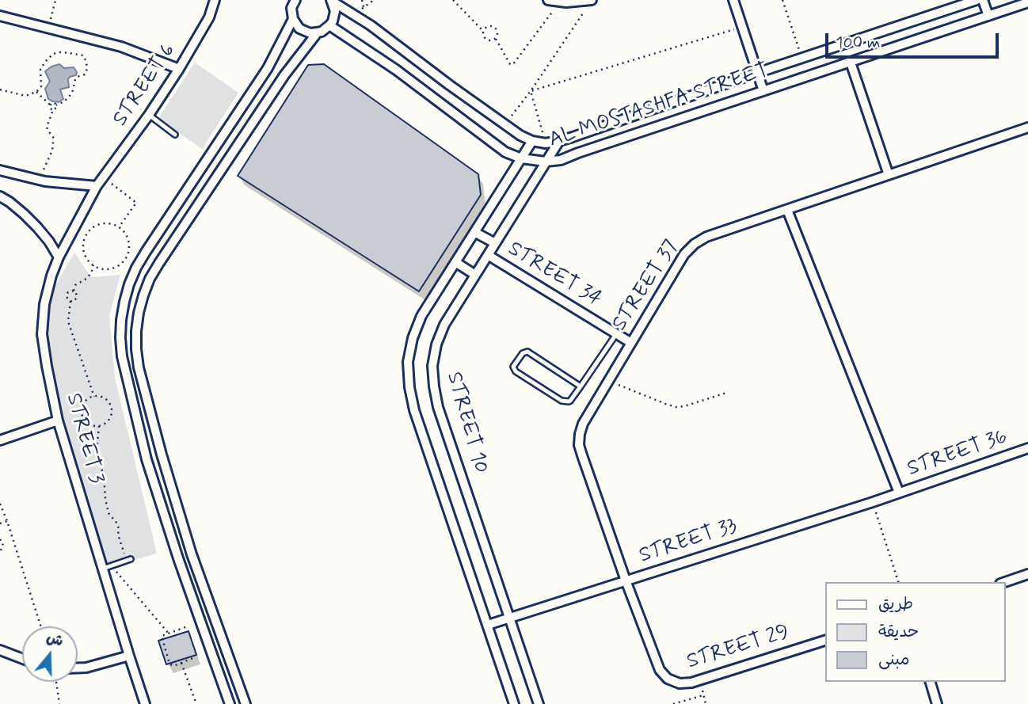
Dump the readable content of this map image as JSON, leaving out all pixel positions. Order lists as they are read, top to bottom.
{
  "streets": {
    "street": [
      "STREET 6",
      "AL MOSTASHFA STREET",
      "STREET 34",
      "STREET 37",
      "STREET 10",
      "STREET 3",
      "STREET 36",
      "STREET 33",
      "STREET 29"
    ]
  },
  "crossings": [
    ["STREET 6", "STREET 3"],
    ["AL MOSTASHFA STREET", "STREET 10"],
    ["STREET 34", "STREET 37"],
    ["STREET 34", "STREET 10"],
    ["STREET 37", "STREET 33"],
    ["STREET 37", "STREET 29"],
    ["STREET 10", "STREET 33"],
    ["STREET 36", "STREET 33"],
    ["STREET 33", "STREET 29"]
  ],
  "legend": ["طريق", "حديقة", "مبنى"],
  "scale_bar": "100 m",
  "north": "top"
}
